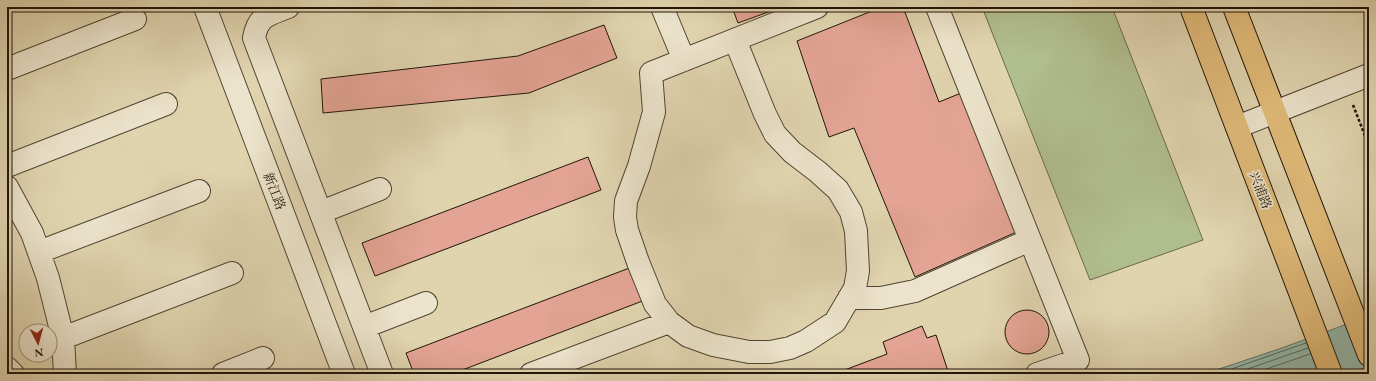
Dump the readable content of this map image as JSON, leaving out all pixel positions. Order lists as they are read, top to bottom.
{
  "streets": {
    "main road": ["兴浦路"],
    "street": ["新江路"]
  },
  "north": "bottom"
}
